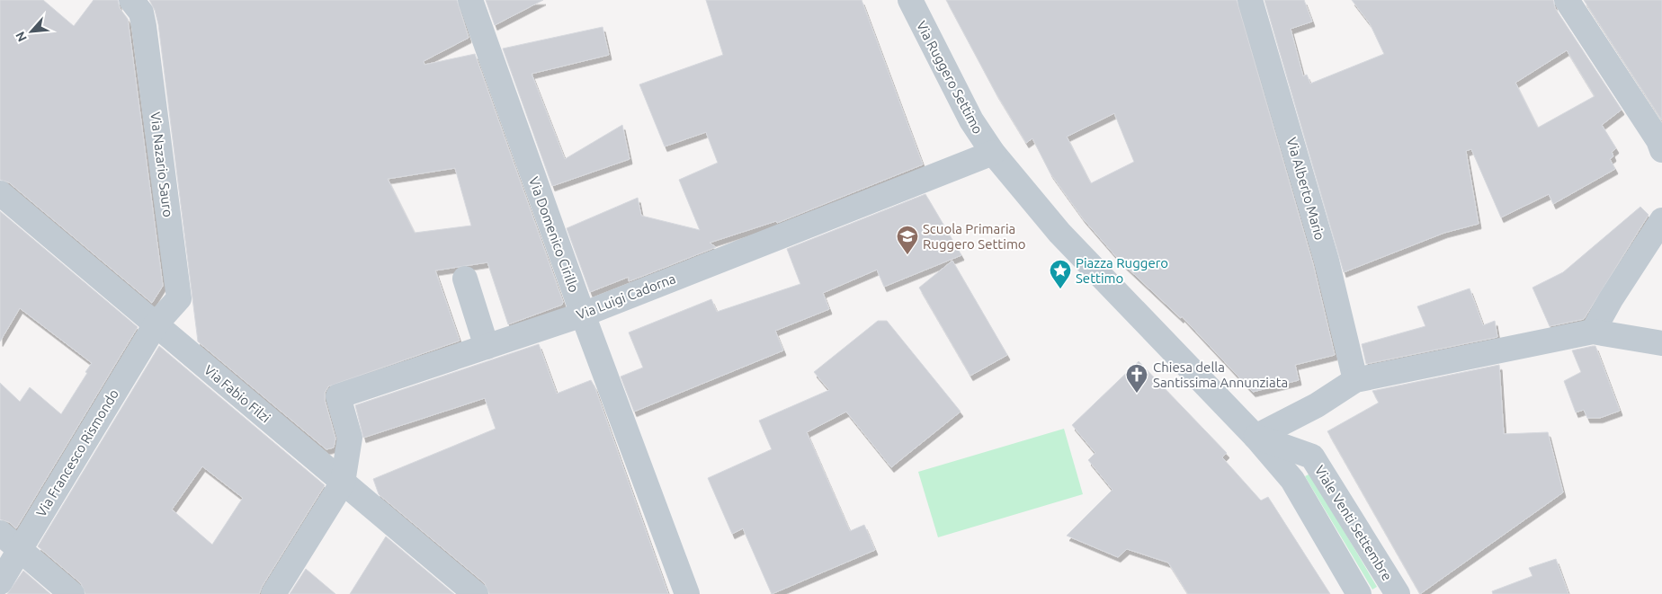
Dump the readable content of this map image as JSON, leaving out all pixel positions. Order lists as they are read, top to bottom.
{
  "streets": {
    "street": [
      "Via Ruggero Settimo",
      "Via Nazario Sauro",
      "Via Alberto Mario",
      "Via Domenico Cirillo",
      "Via Luigi Cadorna",
      "Via Fabio Filzi",
      "Via Francesco Rismondo",
      "Viale Venti Settembre"
    ]
  },
  "crossings": [
    ["Via Ruggero Settimo", "Via Luigi Cadorna"],
    ["Via Nazario Sauro", "Via Fabio Filzi"],
    ["Via Nazario Sauro", "Via Francesco Rismondo"],
    ["Via Domenico Cirillo", "Via Luigi Cadorna"],
    ["Via Luigi Cadorna", "Via Fabio Filzi"],
    ["Via Fabio Filzi", "Via Francesco Rismondo"]
  ],
  "places": {
    "school or university": ["Scuola Primaria Ruggero Settimo"],
    "place": ["Piazza Ruggero Settimo"],
    "church": ["Chiesa della Santissima Annunziata"]
  },
  "north": "bottom left"
}
